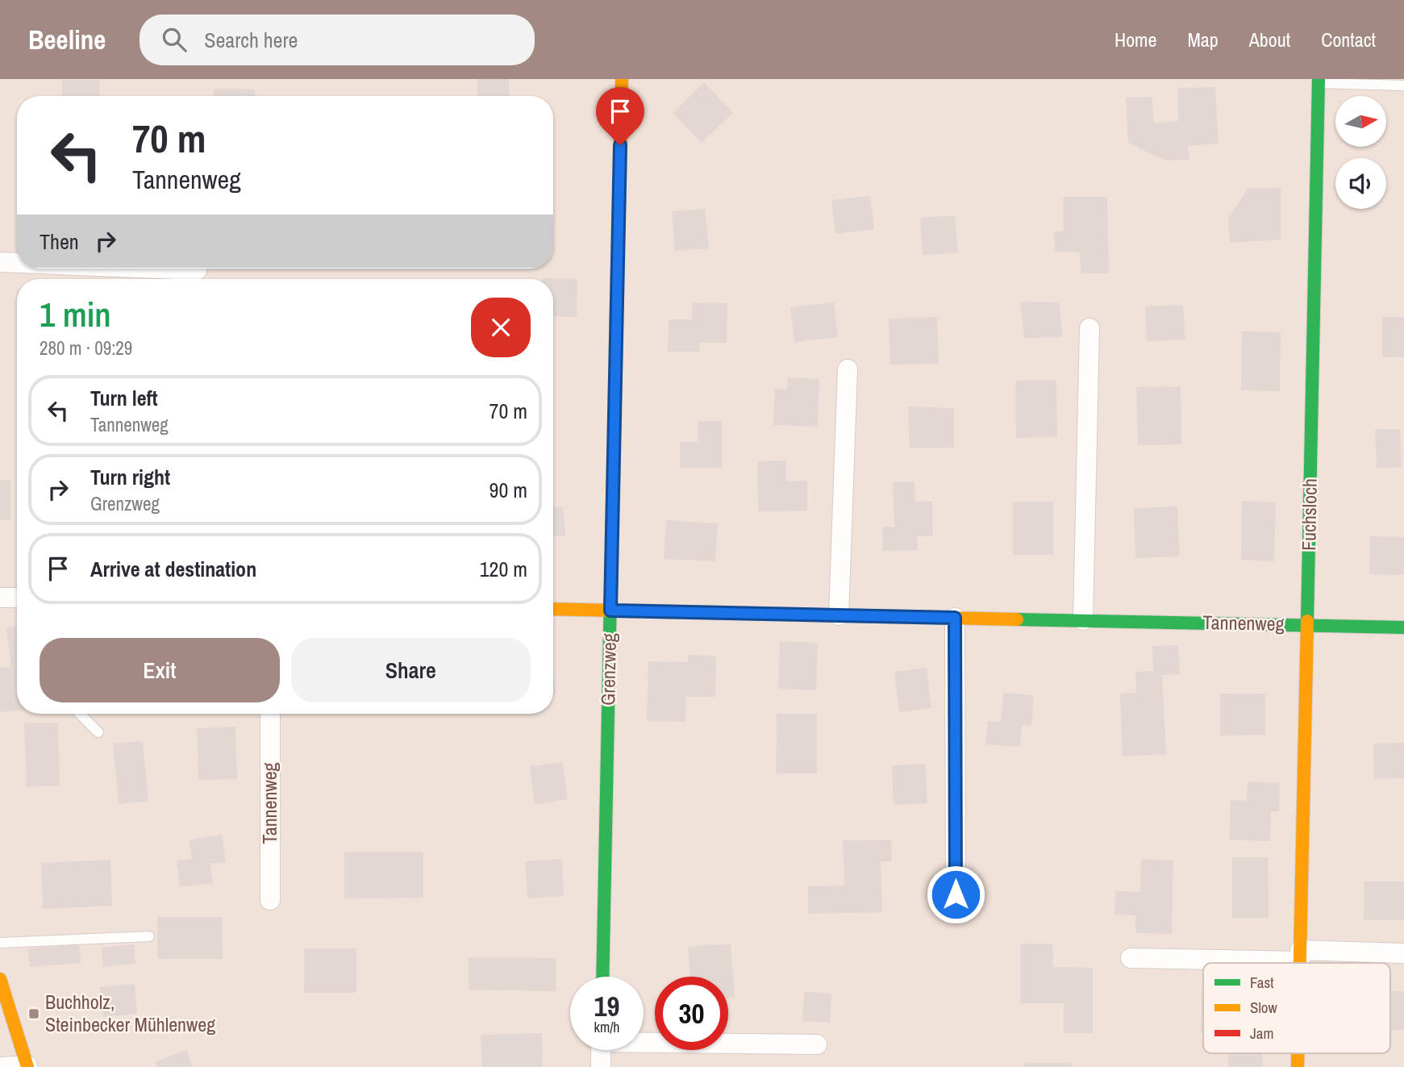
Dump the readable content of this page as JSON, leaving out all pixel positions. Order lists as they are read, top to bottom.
{
  "streets": {
    "street": ["Fuchsloch", "Tannenweg", "Grenzweg"]
  },
  "crossings": [
    ["Fuchsloch", "Tannenweg"],
    ["Tannenweg", "Grenzweg"]
  ],
  "places": {
    "transit": ["Buchholz, Steinbecker Mühlenweg"]
  },
  "legend": ["Fast", "Slow", "Jam"],
  "north": "right",
  "page": {
    "header": "Beeline",
    "search": "Search here",
    "nav": [
      "Home",
      "Map",
      "About",
      "Contact"
    ],
    "turn": ["70 m", "Tannenweg"],
    "then": "Then",
    "heading": ["1 min", "280 m · 09:29"],
    "list": [
      {
        "name": "Turn left",
        "note": "Tannenweg",
        "value": "70 m"
      },
      {
        "name": "Turn right",
        "note": "Grenzweg",
        "value": "90 m"
      },
      {
        "name": "Arrive at destination",
        "value": "120 m"
      }
    ],
    "buttons": ["Exit", "Share"],
    "speed": "19 km/h",
    "limit": "30"
  }
}
